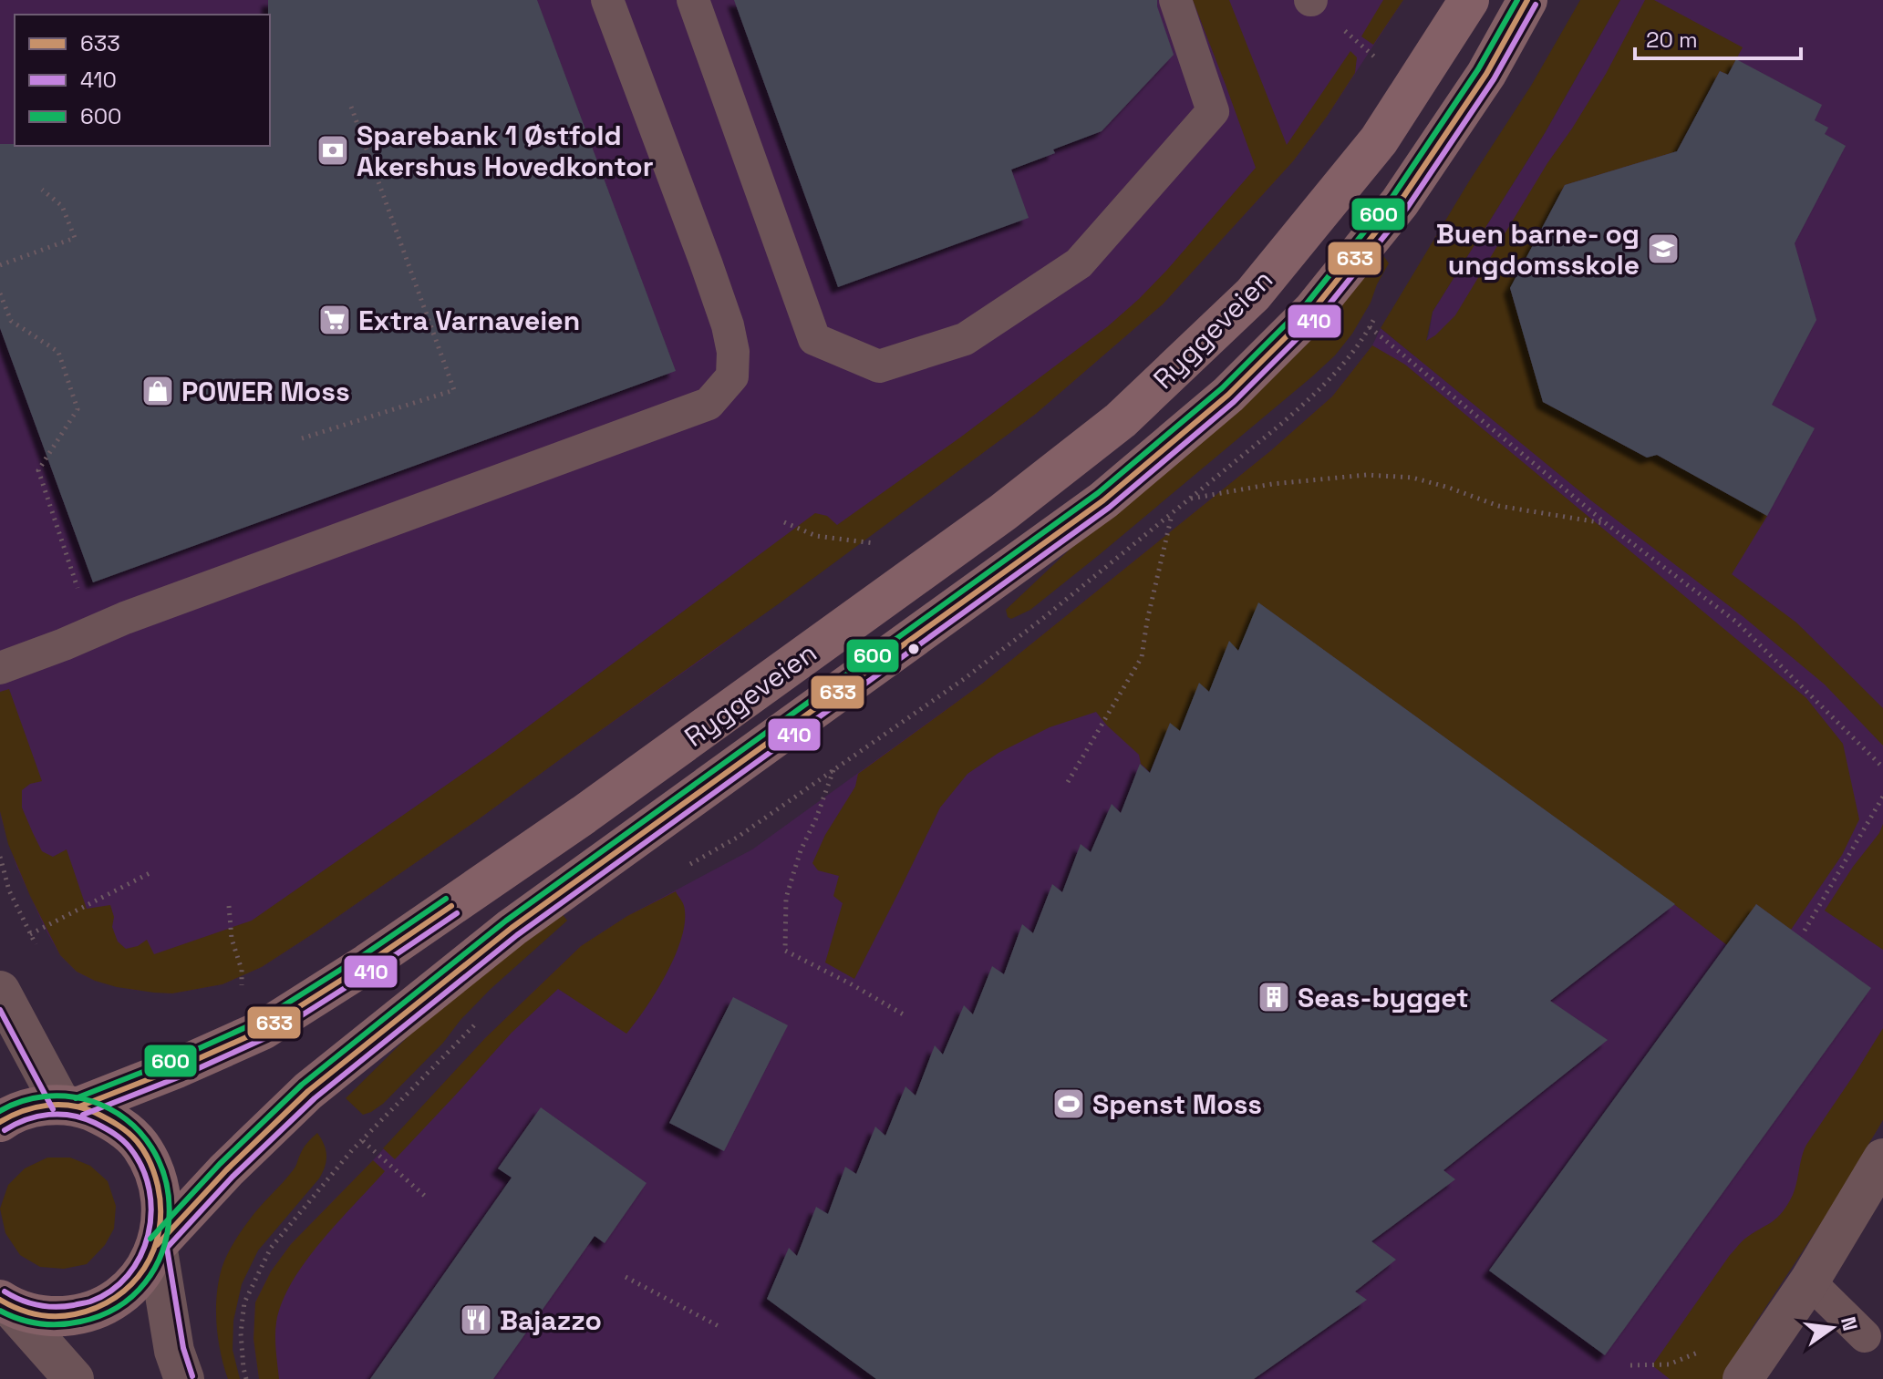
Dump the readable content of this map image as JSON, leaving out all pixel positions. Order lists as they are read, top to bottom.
{
  "streets": {
    "main road": ["Ryggeveien"]
  },
  "places": {
    "bank": ["Sparebank 1 Østfold Akershus Hovedkontor"],
    "school or university": ["Buen barne- og ungdomsskole"],
    "supermarket": ["Extra Varnaveien"],
    "shop": ["POWER Moss"],
    "building": ["Seas-bygget"],
    "sports": ["Spenst Moss"],
    "restaurant": ["Bajazzo"]
  },
  "lines": ["transit line 633", "transit line 600", "transit line 410"],
  "legend": ["633", "410", "600"],
  "scale_bar": "20 m",
  "north": "right"
}
